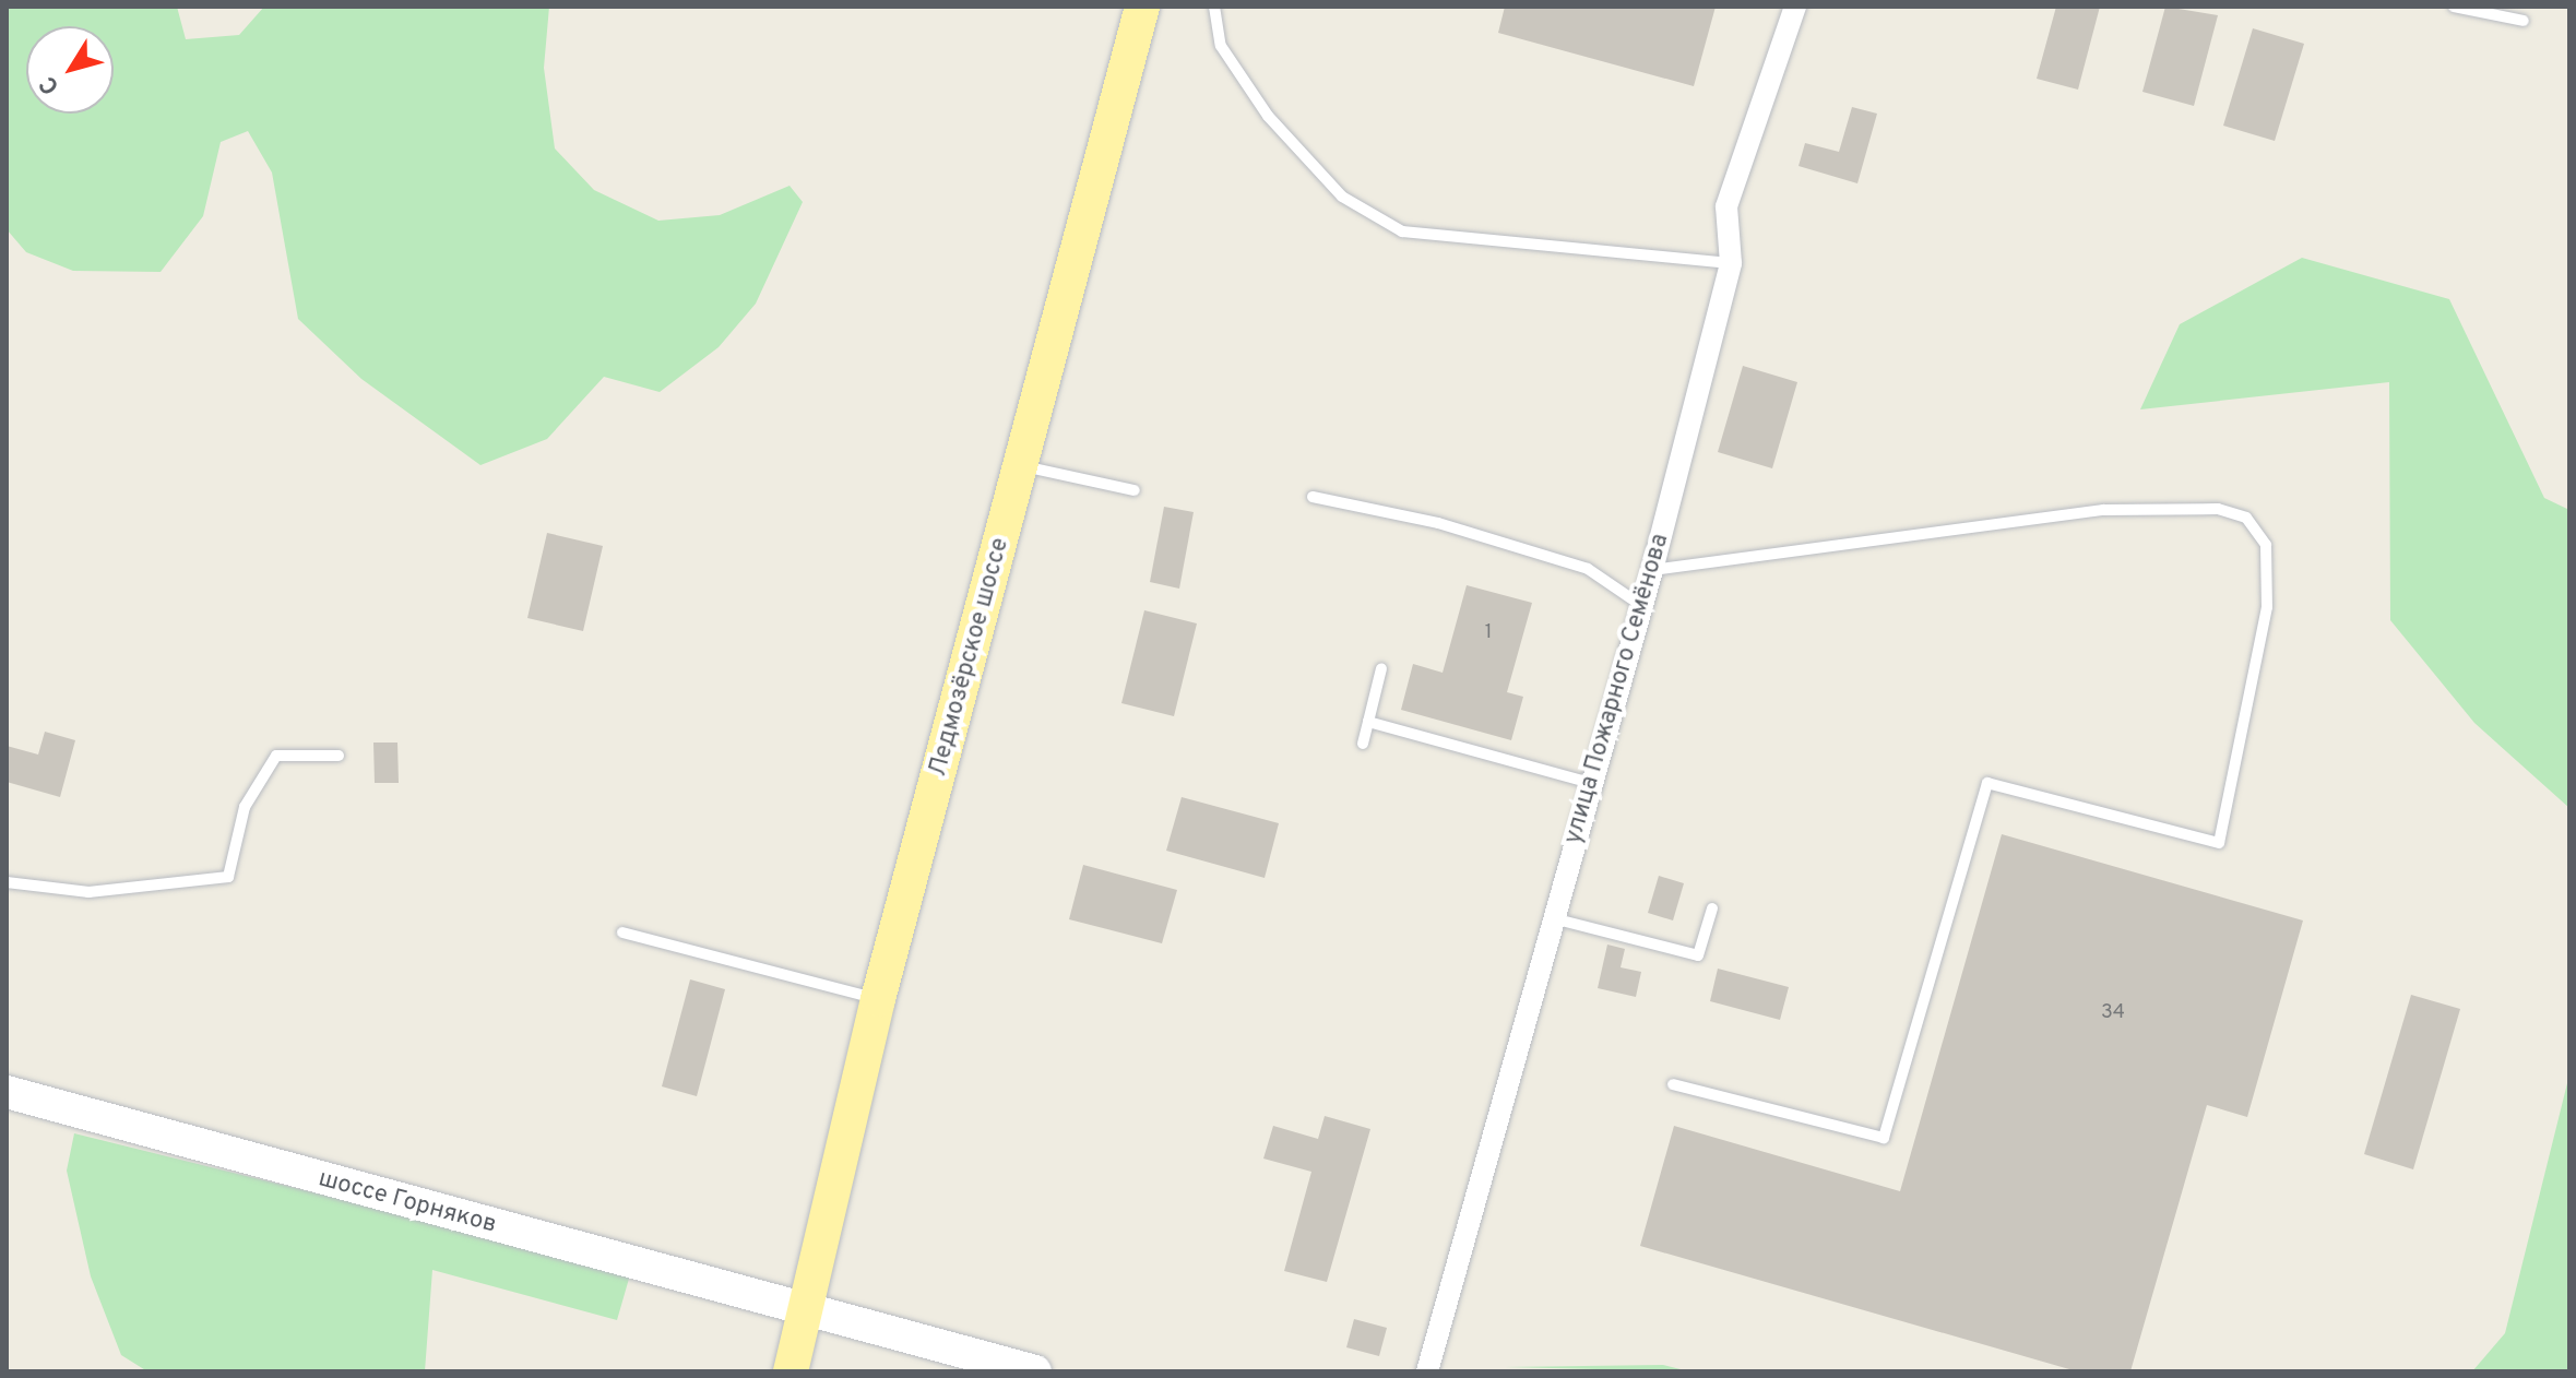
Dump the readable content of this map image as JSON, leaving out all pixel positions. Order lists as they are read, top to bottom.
{
  "streets": {
    "main road": ["Ледмозёрское шоссе", "шоссе Горняков"],
    "street": ["улица Пожарного Семёнова"]
  },
  "crossings": [
    ["Ледмозёрское шоссе", "шоссе Горняков"]
  ],
  "house_numbers": ["1", "34"],
  "north": "bottom left"
}
